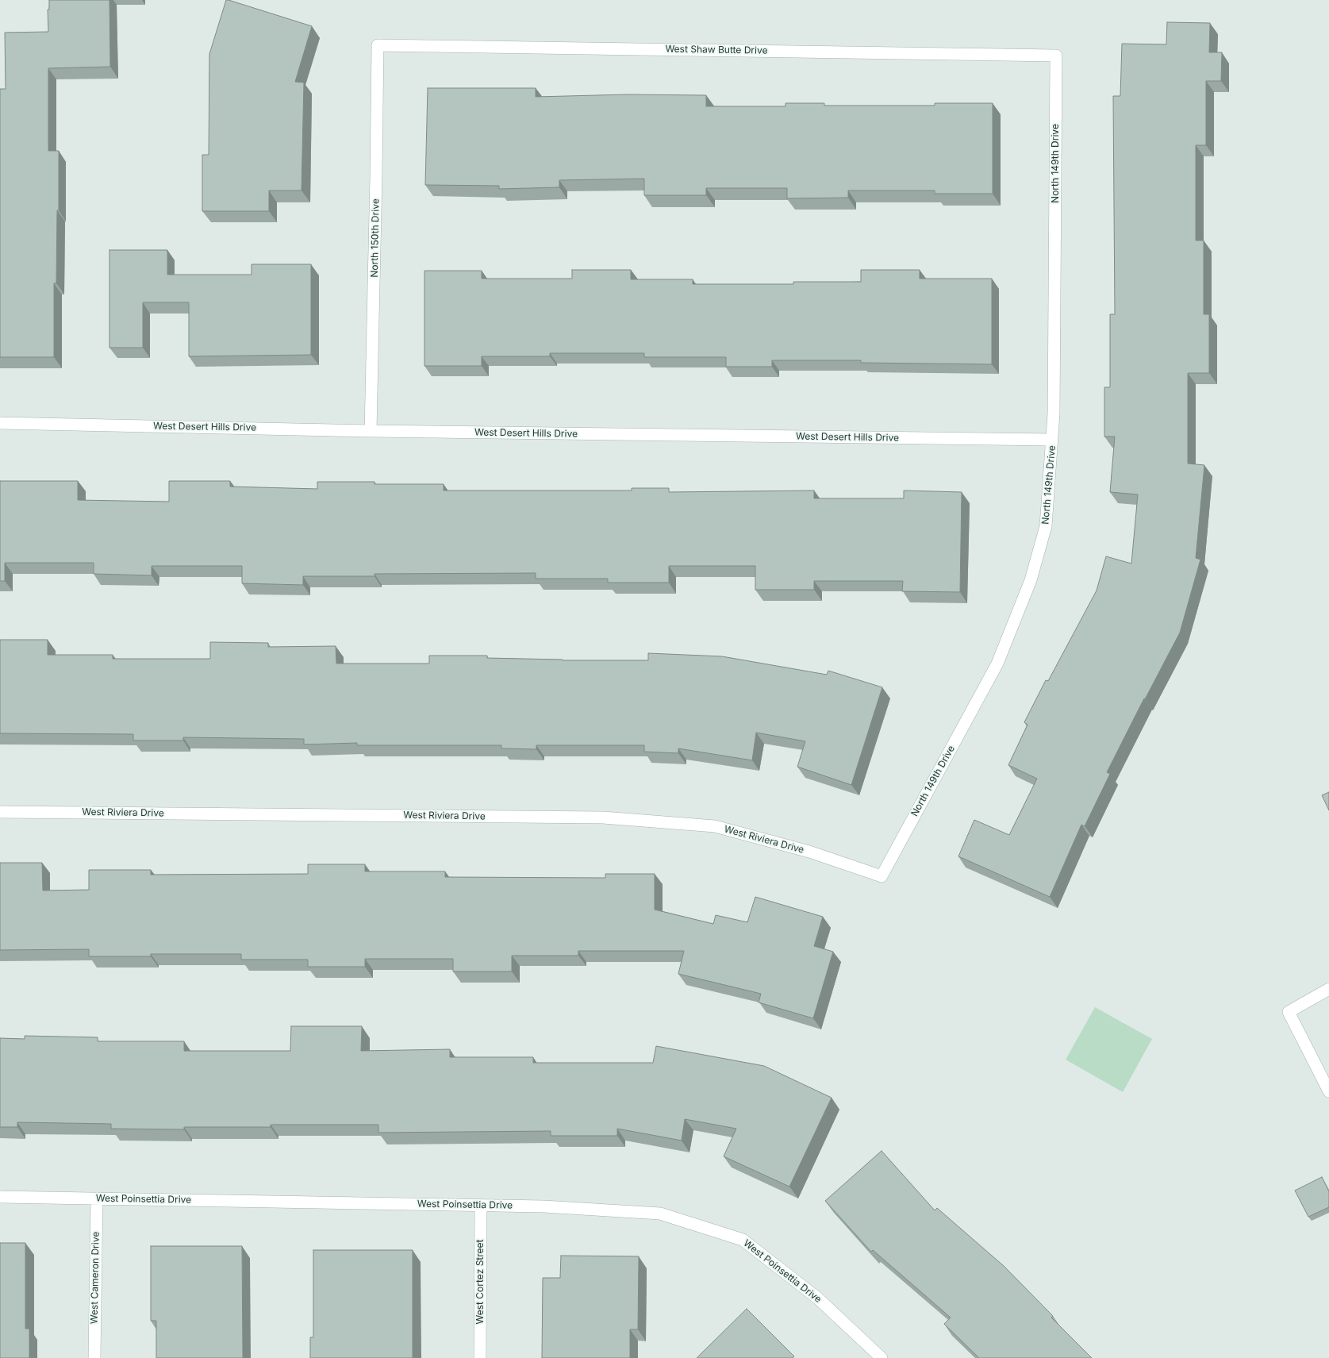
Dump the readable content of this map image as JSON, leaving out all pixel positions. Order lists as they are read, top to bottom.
{
  "streets": {
    "street": [
      "West Shaw Butte Drive",
      "North 149th Drive",
      "North 150th Drive",
      "West Desert Hills Drive",
      "West Riviera Drive",
      "West Poinsettia Drive",
      "West Cameron Drive",
      "West Cortez Street"
    ]
  },
  "crossings": [
    ["West Shaw Butte Drive", "North 149th Drive"],
    ["West Shaw Butte Drive", "North 150th Drive"],
    ["North 149th Drive", "West Desert Hills Drive"],
    ["North 149th Drive", "West Riviera Drive"],
    ["North 150th Drive", "West Desert Hills Drive"],
    ["West Poinsettia Drive", "West Cameron Drive"],
    ["West Poinsettia Drive", "West Cortez Street"]
  ]
}
